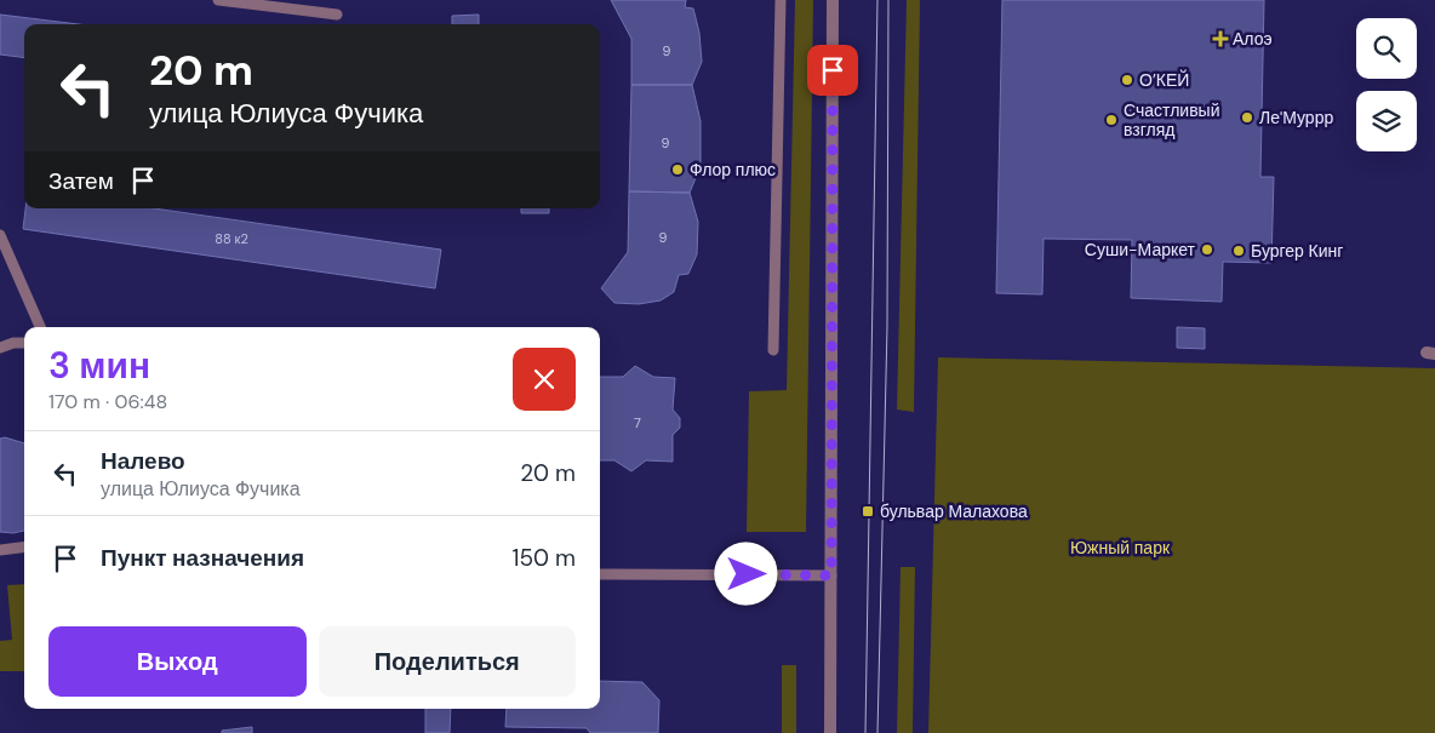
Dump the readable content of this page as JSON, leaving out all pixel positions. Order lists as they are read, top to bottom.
{
  "parks": ["Южный парк"],
  "places": {
    "health": ["Алоэ"],
    "other": [
      "О’КЕЙ",
      "Ле'Муррр",
      "Счастливый взгляд",
      "Флор плюс",
      "Суши-Маркет",
      "Бургер Кинг"
    ],
    "transit": ["бульвар Малахова"]
  },
  "house_numbers": [
    "9",
    "9",
    "9",
    "88 к2",
    "7"
  ],
  "page": {
    "turn": ["20 m", "улица Юлиуса Фучика"],
    "then": "Затем",
    "heading": ["3 мин", "170 m · 06:48"],
    "list": [
      {
        "name": "Налево",
        "note": "улица Юлиуса Фучика",
        "value": "20 m"
      },
      {
        "name": "Пункт назначения",
        "value": "150 m"
      }
    ],
    "buttons": ["Выход", "Поделиться"]
  }
}
